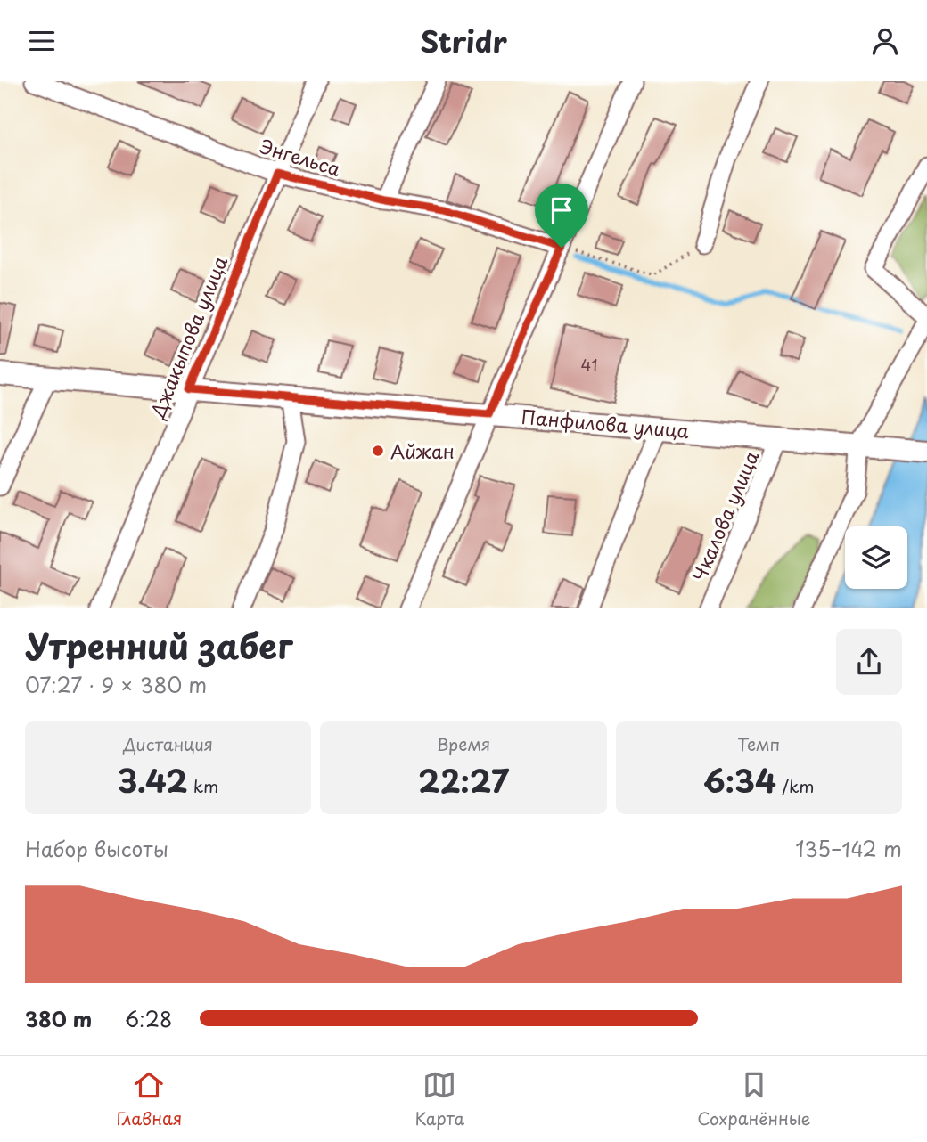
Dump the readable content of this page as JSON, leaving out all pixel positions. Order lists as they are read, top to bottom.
{
  "streets": {
    "street": [
      "Энгельса",
      "Джакыпова улица",
      "Панфилова улица",
      "Чкалова улица"
    ]
  },
  "crossings": [
    ["Энгельса", "Джакыпова улица"],
    ["Джакыпова улица", "Панфилова улица"],
    ["Панфилова улица", "Чкалова улица"]
  ],
  "places": ["Айжан"],
  "house_numbers": ["41"],
  "page": {
    "header": "Stridr",
    "heading": ["Утренний забег", "07:27 · 9 × 380 m"],
    "stats": [
      ["Дистанция", "3.42 km"],
      ["Время", "22:27"],
      ["Темп", "6:34 /km"]
    ],
    "chart": ["Набор высоты", "135–142 m"],
    "list": [
      {
        "name": "380 m",
        "note": "6:28"
      }
    ],
    "tabs": ["Главная", "Карта", "Сохранённые"]
  }
}
